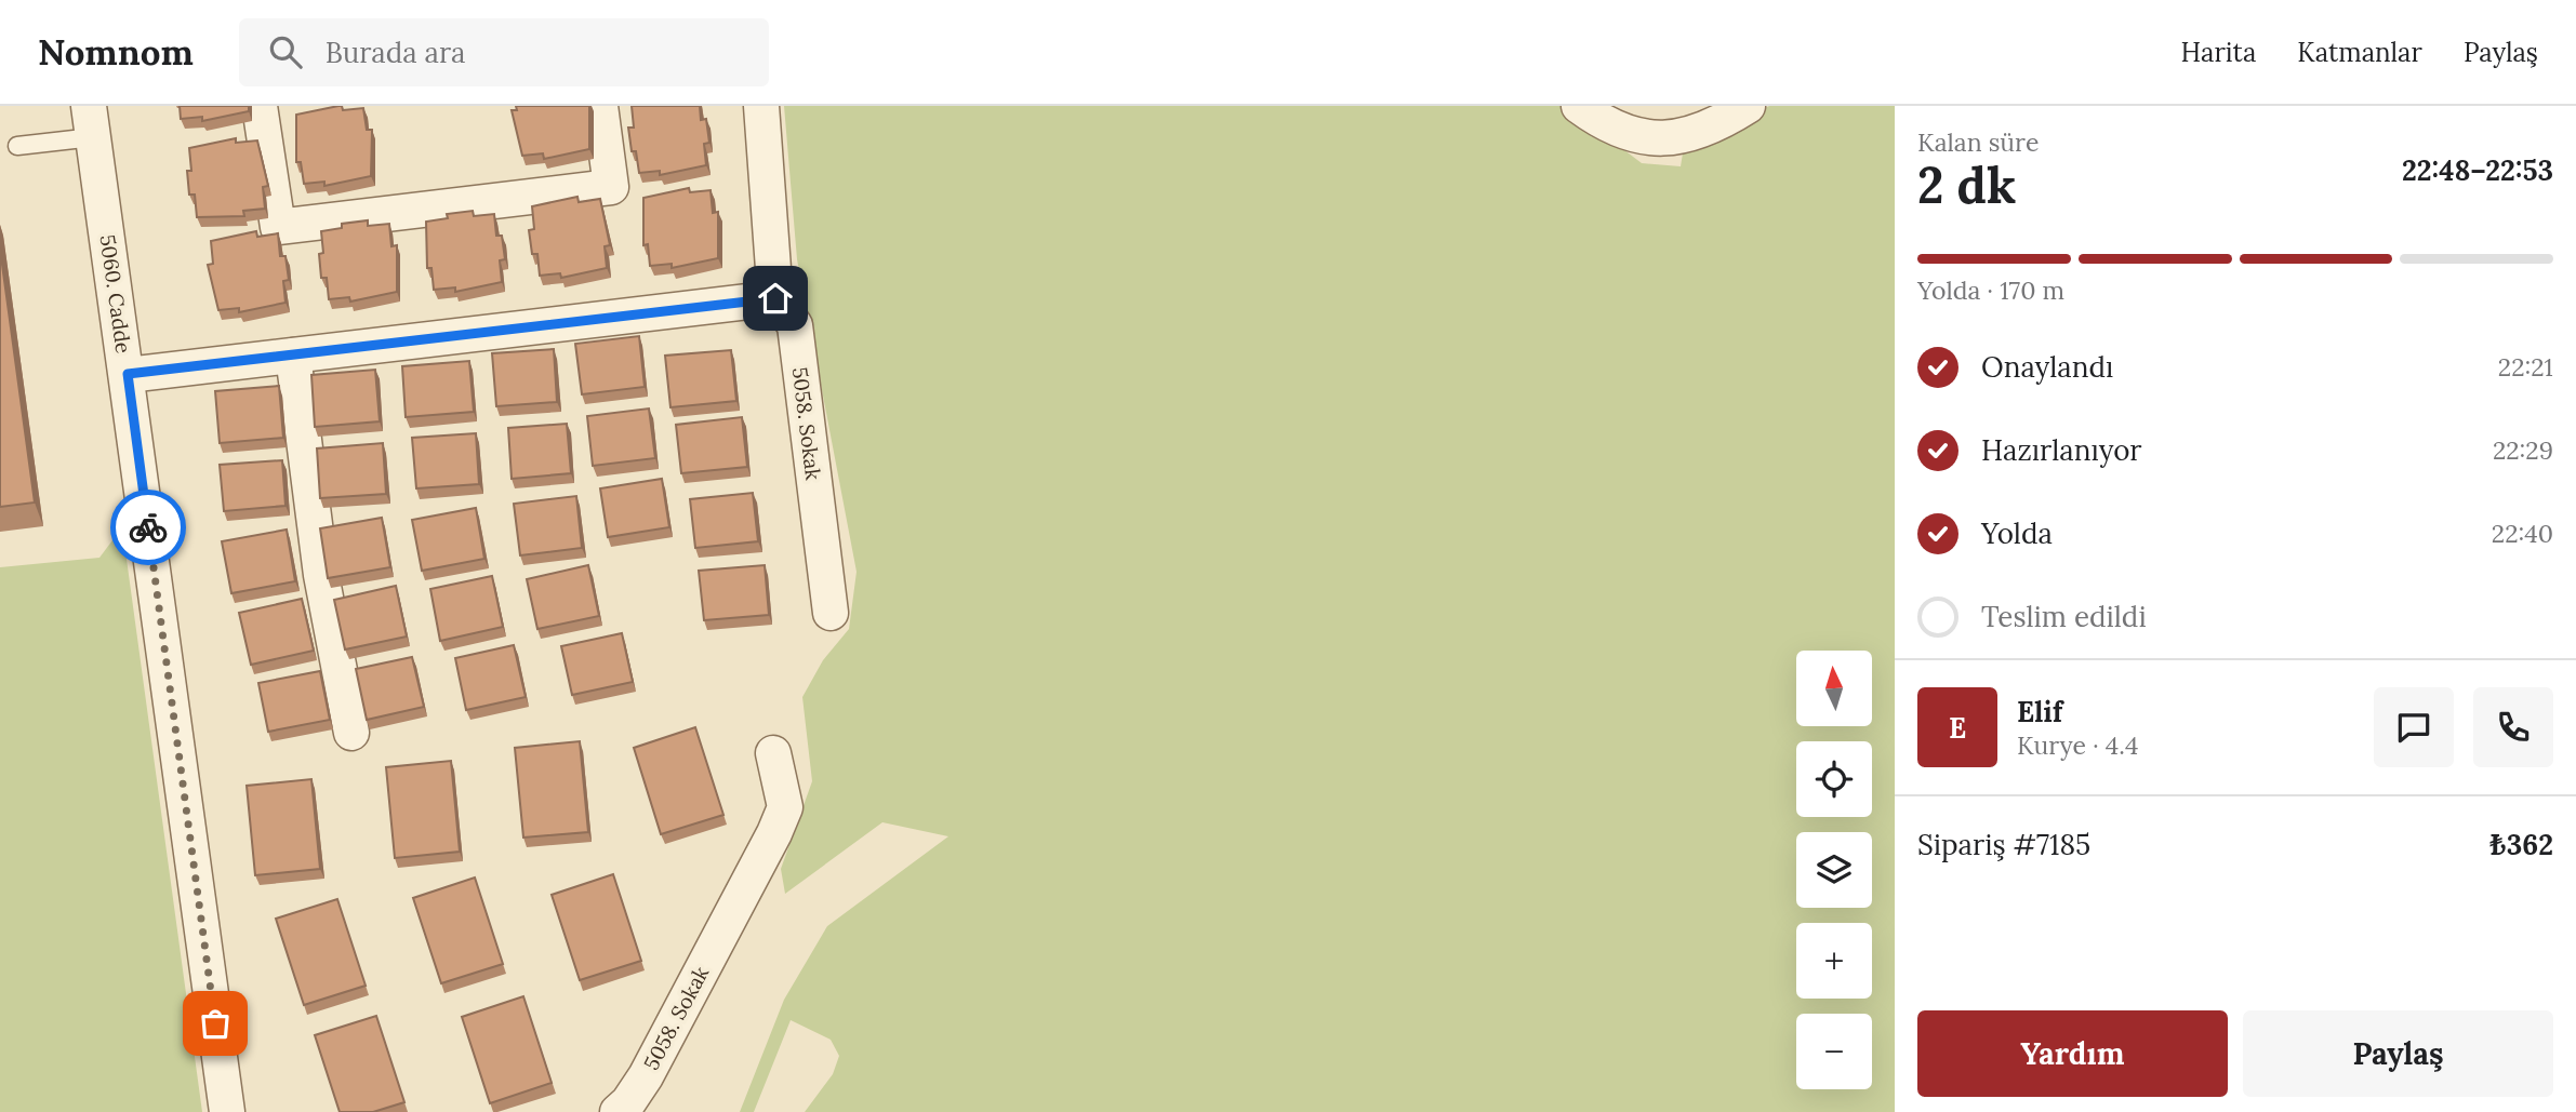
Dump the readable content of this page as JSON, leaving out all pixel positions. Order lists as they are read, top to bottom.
{
  "streets": {
    "street": ["5060. Cadde", "5058. Sokak"]
  },
  "north": "top",
  "page": {
    "header": "Nomnom",
    "search": "Burada ara",
    "nav": ["Harita", "Katmanlar", "Paylaş"],
    "heading": ["2 dk", "Kalan süre", "22:48–22:53"],
    "panel": [
      "Elif",
      "Kurye · 4.4",
      "Sipariş #7185",
      "₺362"
    ],
    "bar": "Yolda · 170 m",
    "list": [
      ["Onaylandı", "22:21"],
      ["Hazırlanıyor", "22:29"],
      ["Yolda", "22:40"],
      "Teslim edildi"
    ],
    "map_buttons": ["+", "−"],
    "round": "E",
    "buttons": ["Yardım", "Paylaş"]
  }
}
